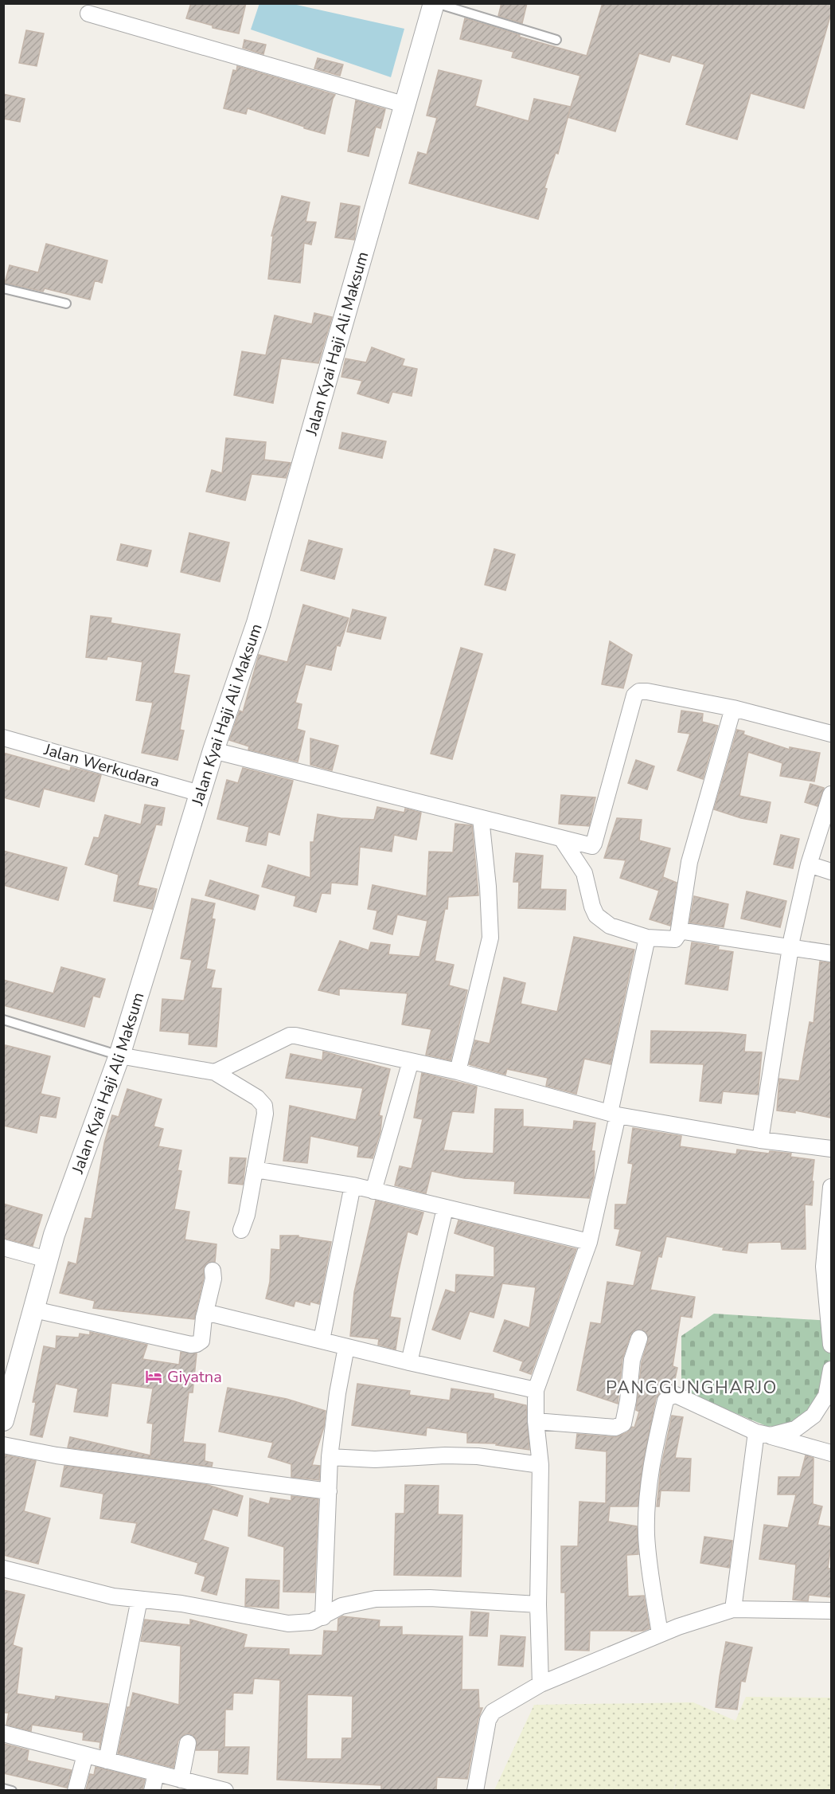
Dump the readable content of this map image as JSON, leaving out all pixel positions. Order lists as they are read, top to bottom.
{
  "streets": {
    "street": ["Jalan Kyai Haji Ali Maksum", "Jalan Werkudara"]
  },
  "crossings": [
    ["Jalan Kyai Haji Ali Maksum", "Jalan Werkudara"]
  ],
  "districts": ["PANGGUNGHARJO"],
  "places": {
    "hotel": ["Giyatna"]
  }
}
